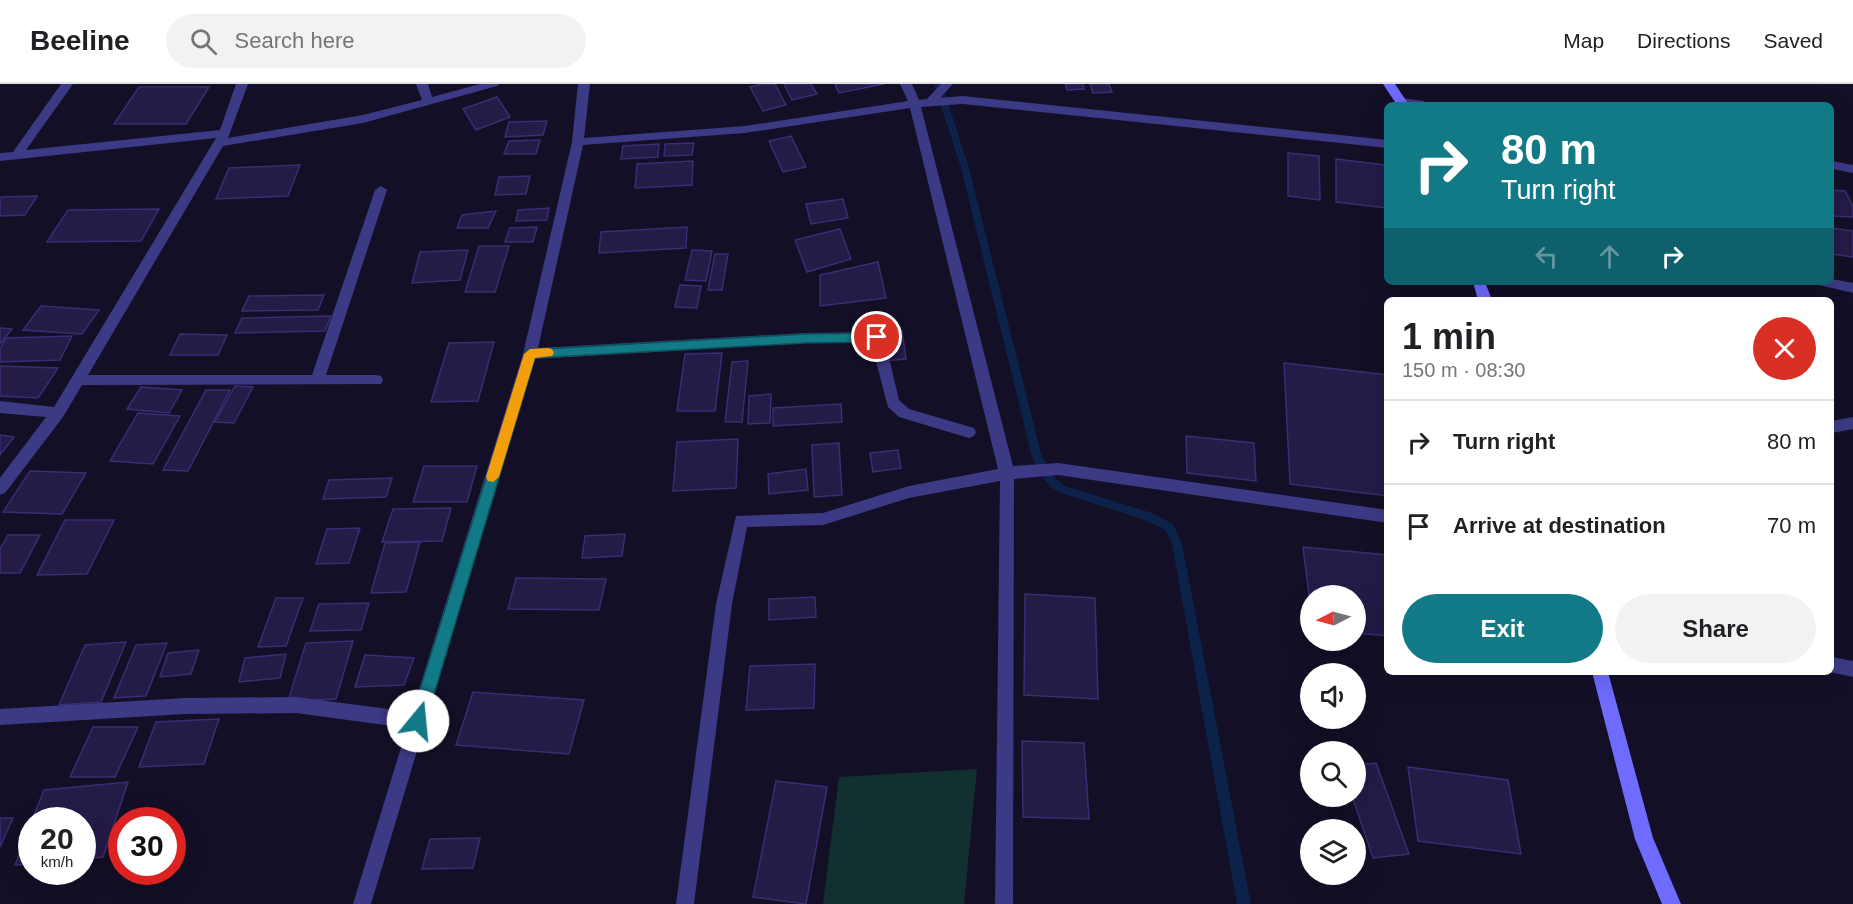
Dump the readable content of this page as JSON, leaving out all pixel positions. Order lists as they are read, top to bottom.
{
  "north": "left",
  "page": {
    "header": "Beeline",
    "search": "Search here",
    "nav": ["Map", "Directions", "Saved"],
    "turn": ["80 m", "Turn right"],
    "heading": ["1 min", "150 m · 08:30"],
    "list": [
      {
        "name": "Turn right",
        "value": "80 m"
      },
      {
        "name": "Arrive at destination",
        "value": "70 m"
      }
    ],
    "buttons": ["Exit", "Share"],
    "speed": "20 km/h",
    "limit": "30"
  }
}
